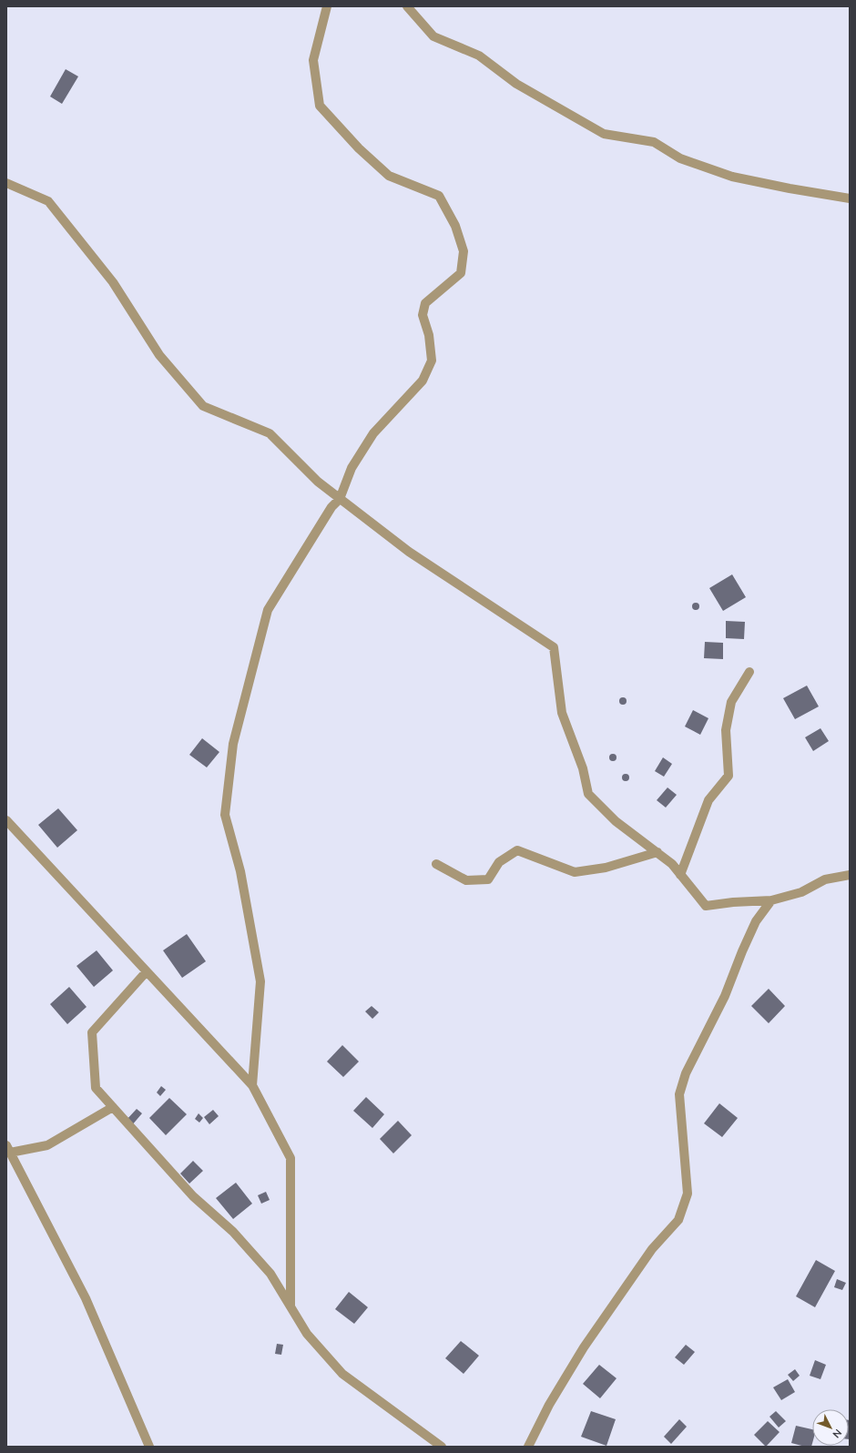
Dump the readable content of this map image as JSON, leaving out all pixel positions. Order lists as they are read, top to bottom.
{
  "north": "bottom right"
}
